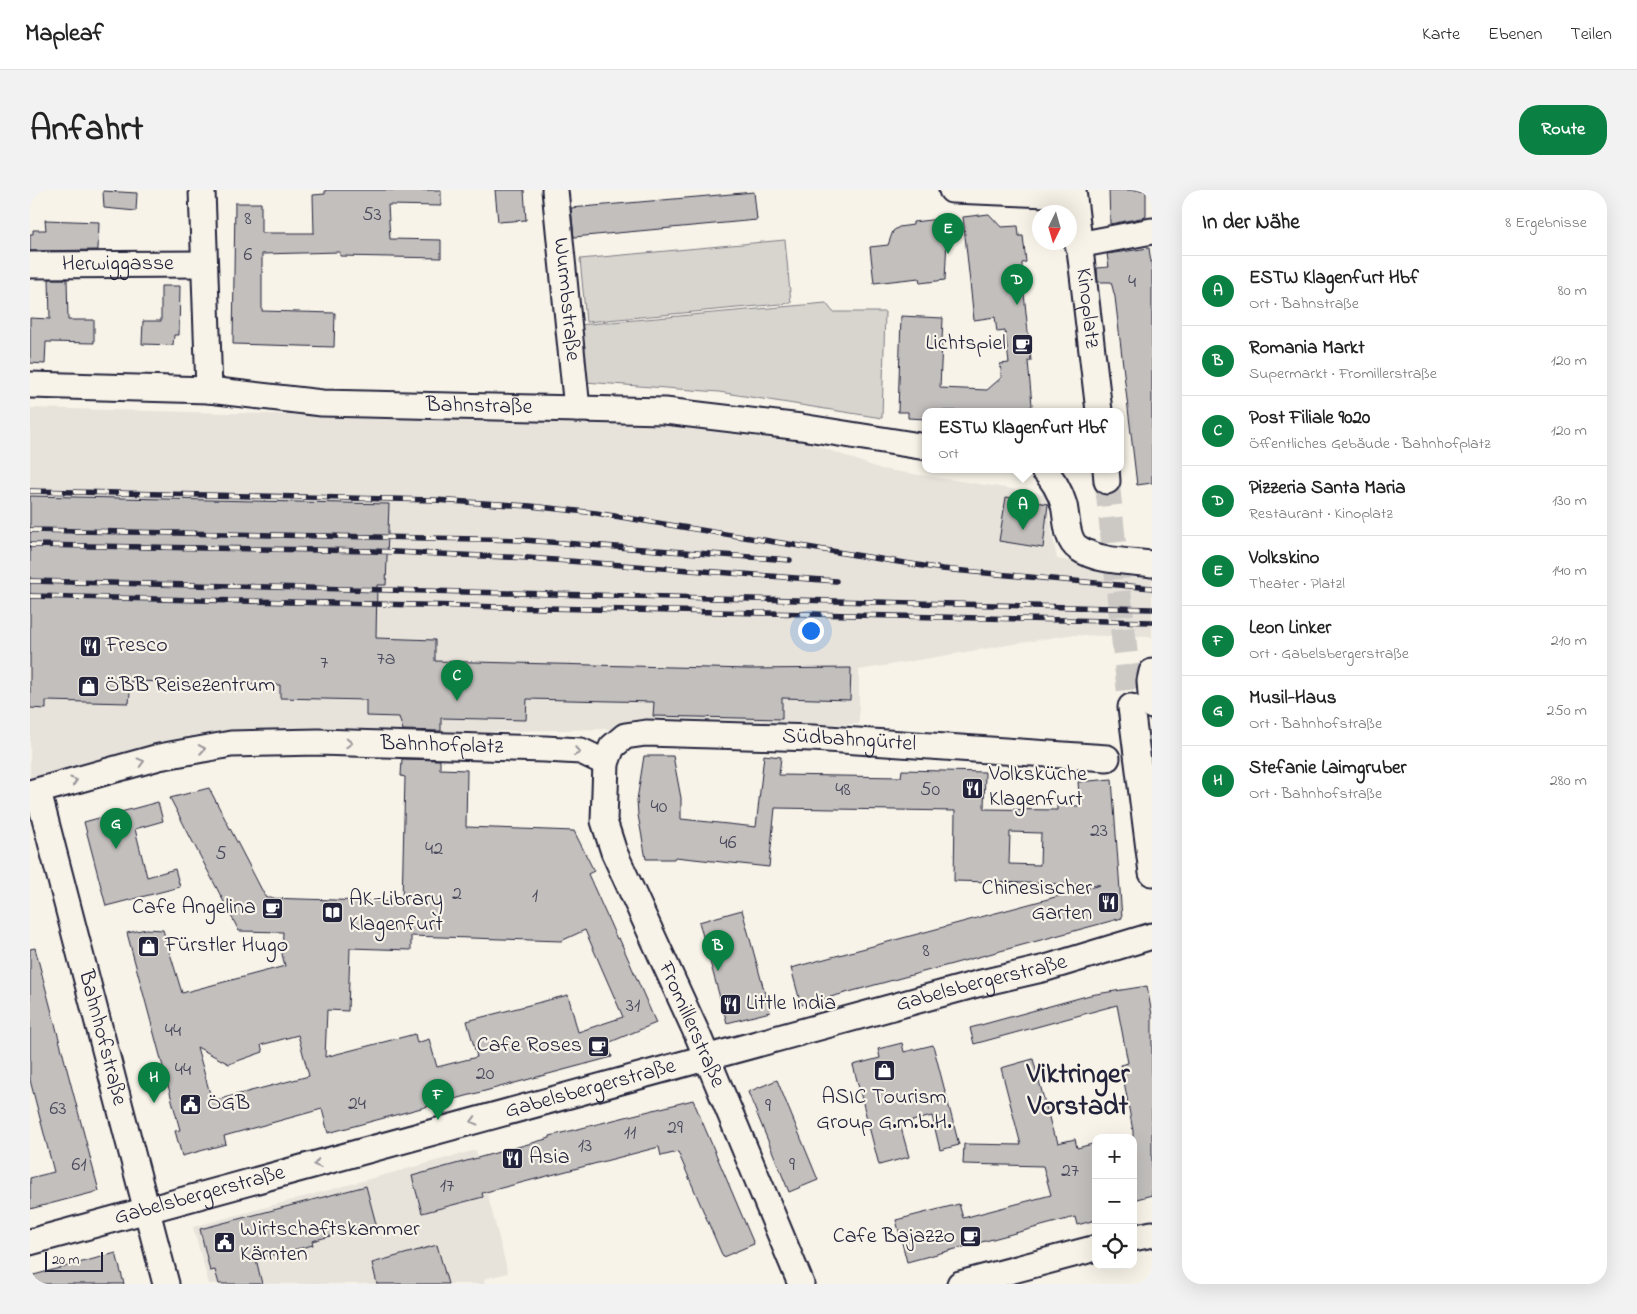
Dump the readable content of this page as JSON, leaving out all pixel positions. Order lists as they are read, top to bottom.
{
  "streets": {
    "street": [
      "Herwiggasse",
      "Wurmbstraße",
      "Kinoplatz",
      "Bahnstraße",
      "Südbahngürtel",
      "Bahnhofplatz",
      "Gabelsbergerstraße",
      "Fromillerstraße",
      "Bahnhofstraße"
    ]
  },
  "crossings": [
    ["Wurmbstraße", "Bahnstraße"],
    ["Südbahngürtel", "Bahnhofplatz"],
    ["Südbahngürtel", "Fromillerstraße"],
    ["Bahnhofplatz", "Fromillerstraße"],
    ["Bahnhofplatz", "Bahnhofstraße"],
    ["Gabelsbergerstraße", "Fromillerstraße"],
    ["Gabelsbergerstraße", "Bahnhofstraße"]
  ],
  "one_way": ["Bahnhofplatz", "Gabelsbergerstraße"],
  "districts": ["Viktringer Vorstadt"],
  "places": {
    "cafe": [
      "Lichtspiel",
      "Cafe Angelina",
      "Cafe Roses",
      "Cafe Bajazzo"
    ],
    "restaurant": [
      "Fresco",
      "Volksküche Klagenfurt",
      "Chinesischer Garten",
      "Little India",
      "Asia"
    ],
    "shop": ["ÖBB Reisezentrum", "Fürstler Hugo", "ASIC Tourism Group G.m.b.H."],
    "library": ["AK-Library Klagenfurt"],
    "public building": ["ÖGB", "Wirtschaftskammer Kärnten"]
  },
  "house_numbers": [
    "53",
    "8",
    "6",
    "4",
    "7a",
    "7",
    "48",
    "50",
    "40",
    "23",
    "46",
    "42",
    "5",
    "2",
    "1",
    "8",
    "31",
    "44",
    "44",
    "20",
    "24",
    "9",
    "63",
    "29",
    "11",
    "13",
    "61",
    "9",
    "27",
    "17"
  ],
  "scale_bar": "20 m",
  "north": "bottom",
  "page": {
    "header": "Mapleaf",
    "nav": ["Karte", "Ebenen", "Teilen"],
    "title": "Anfahrt",
    "buttons": "Route",
    "heading": ["In der Nähe", "8 Ergebnisse"],
    "pins": [
      "E",
      "D",
      "A",
      "C",
      "G",
      "B",
      "H",
      "F"
    ],
    "list": [
      {
        "mark": "A",
        "name": "ESTW Klagenfurt Hbf",
        "note": "Ort · Bahnstraße",
        "value": "80 m"
      },
      {
        "mark": "B",
        "name": "Romania Markt",
        "note": "Supermarkt · Fromillerstraße",
        "value": "120 m"
      },
      {
        "mark": "C",
        "name": "Post Filiale 9020",
        "note": "Öffentliches Gebäude · Bahnhofplatz",
        "value": "120 m"
      },
      {
        "mark": "D",
        "name": "Pizzeria Santa Maria",
        "note": "Restaurant · Kinoplatz",
        "value": "130 m"
      },
      {
        "mark": "E",
        "name": "Volkskino",
        "note": "Theater · Platzl",
        "value": "140 m"
      },
      {
        "mark": "F",
        "name": "Leon Linker",
        "note": "Ort · Gabelsbergerstraße",
        "value": "210 m"
      },
      {
        "mark": "G",
        "name": "Musil-Haus",
        "note": "Ort · Bahnhofstraße",
        "value": "250 m"
      },
      {
        "mark": "H",
        "name": "Stefanie Laimgruber",
        "note": "Ort · Bahnhofstraße",
        "value": "280 m"
      }
    ],
    "popup": ["ESTW Klagenfurt Hbf", "Ort"],
    "map_buttons": ["+", "−"],
    "scale": "20 m"
  }
}
